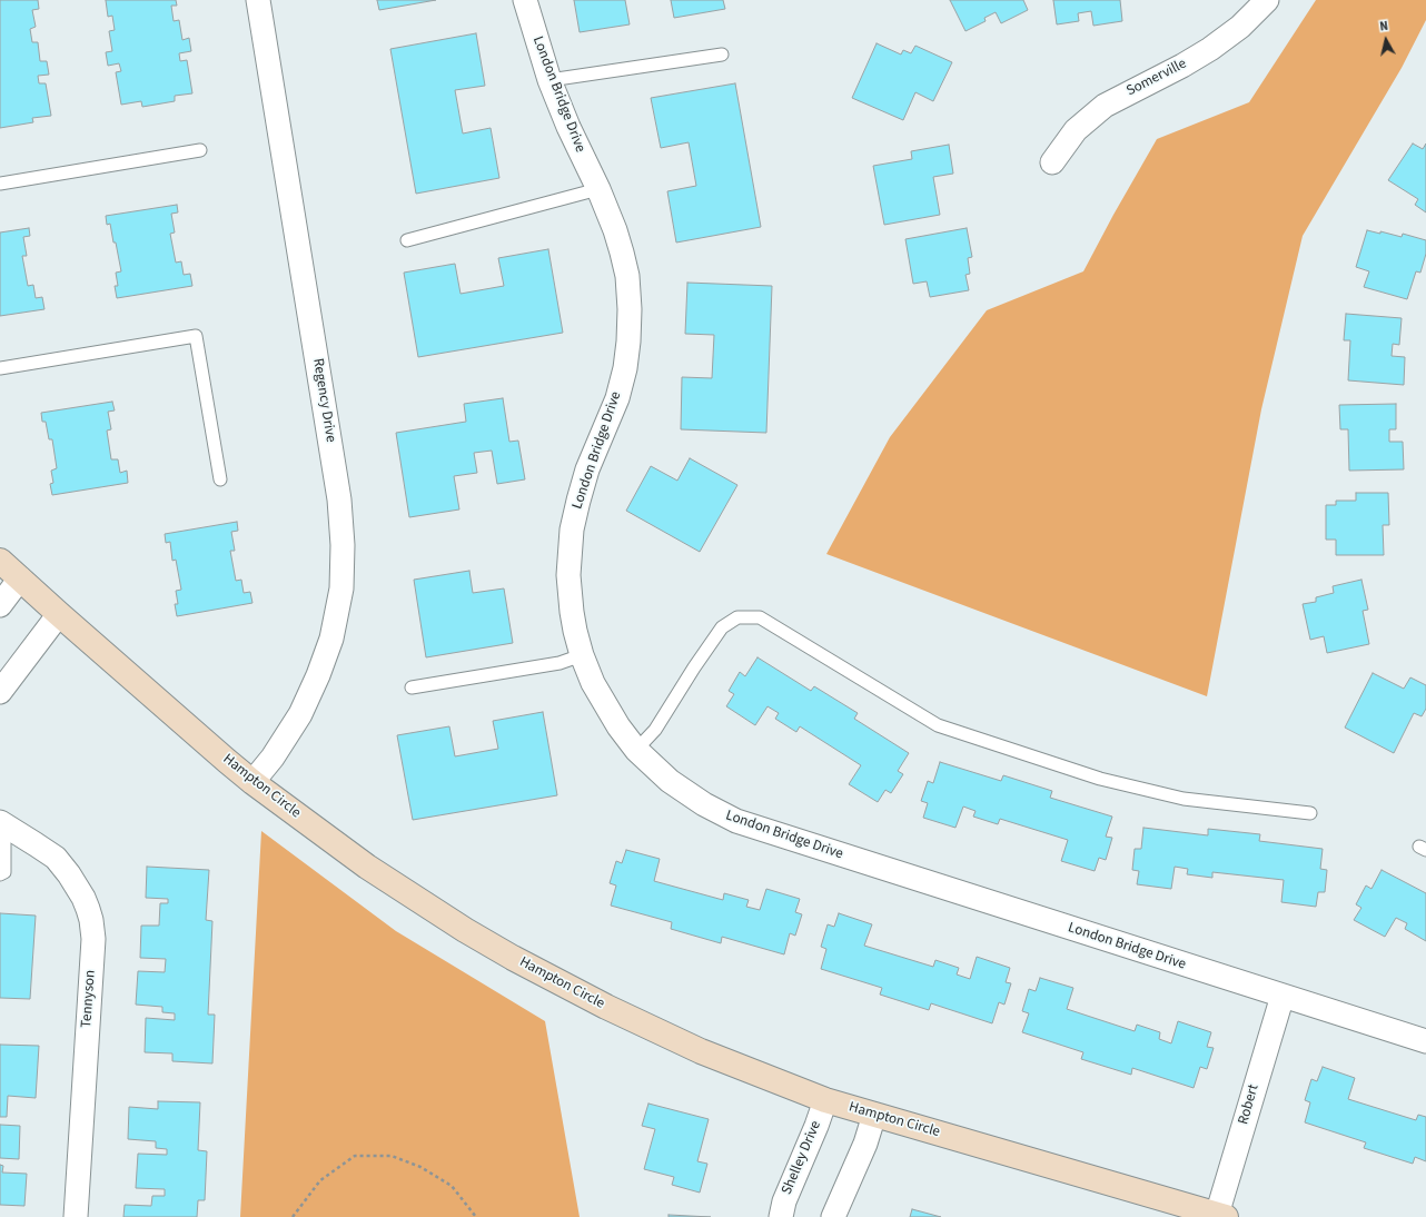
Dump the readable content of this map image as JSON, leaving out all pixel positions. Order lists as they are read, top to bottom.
{
  "streets": {
    "street": [
      "Somerville",
      "London Bridge Drive",
      "Regency Drive",
      "Hampton Circle",
      "Tennyson",
      "Robert",
      "Shelley Drive"
    ]
  },
  "crossings": [
    ["London Bridge Drive", "Robert"],
    ["Regency Drive", "Hampton Circle"],
    ["Hampton Circle", "Robert"],
    ["Hampton Circle", "Shelley Drive"]
  ],
  "north": "top"
}
